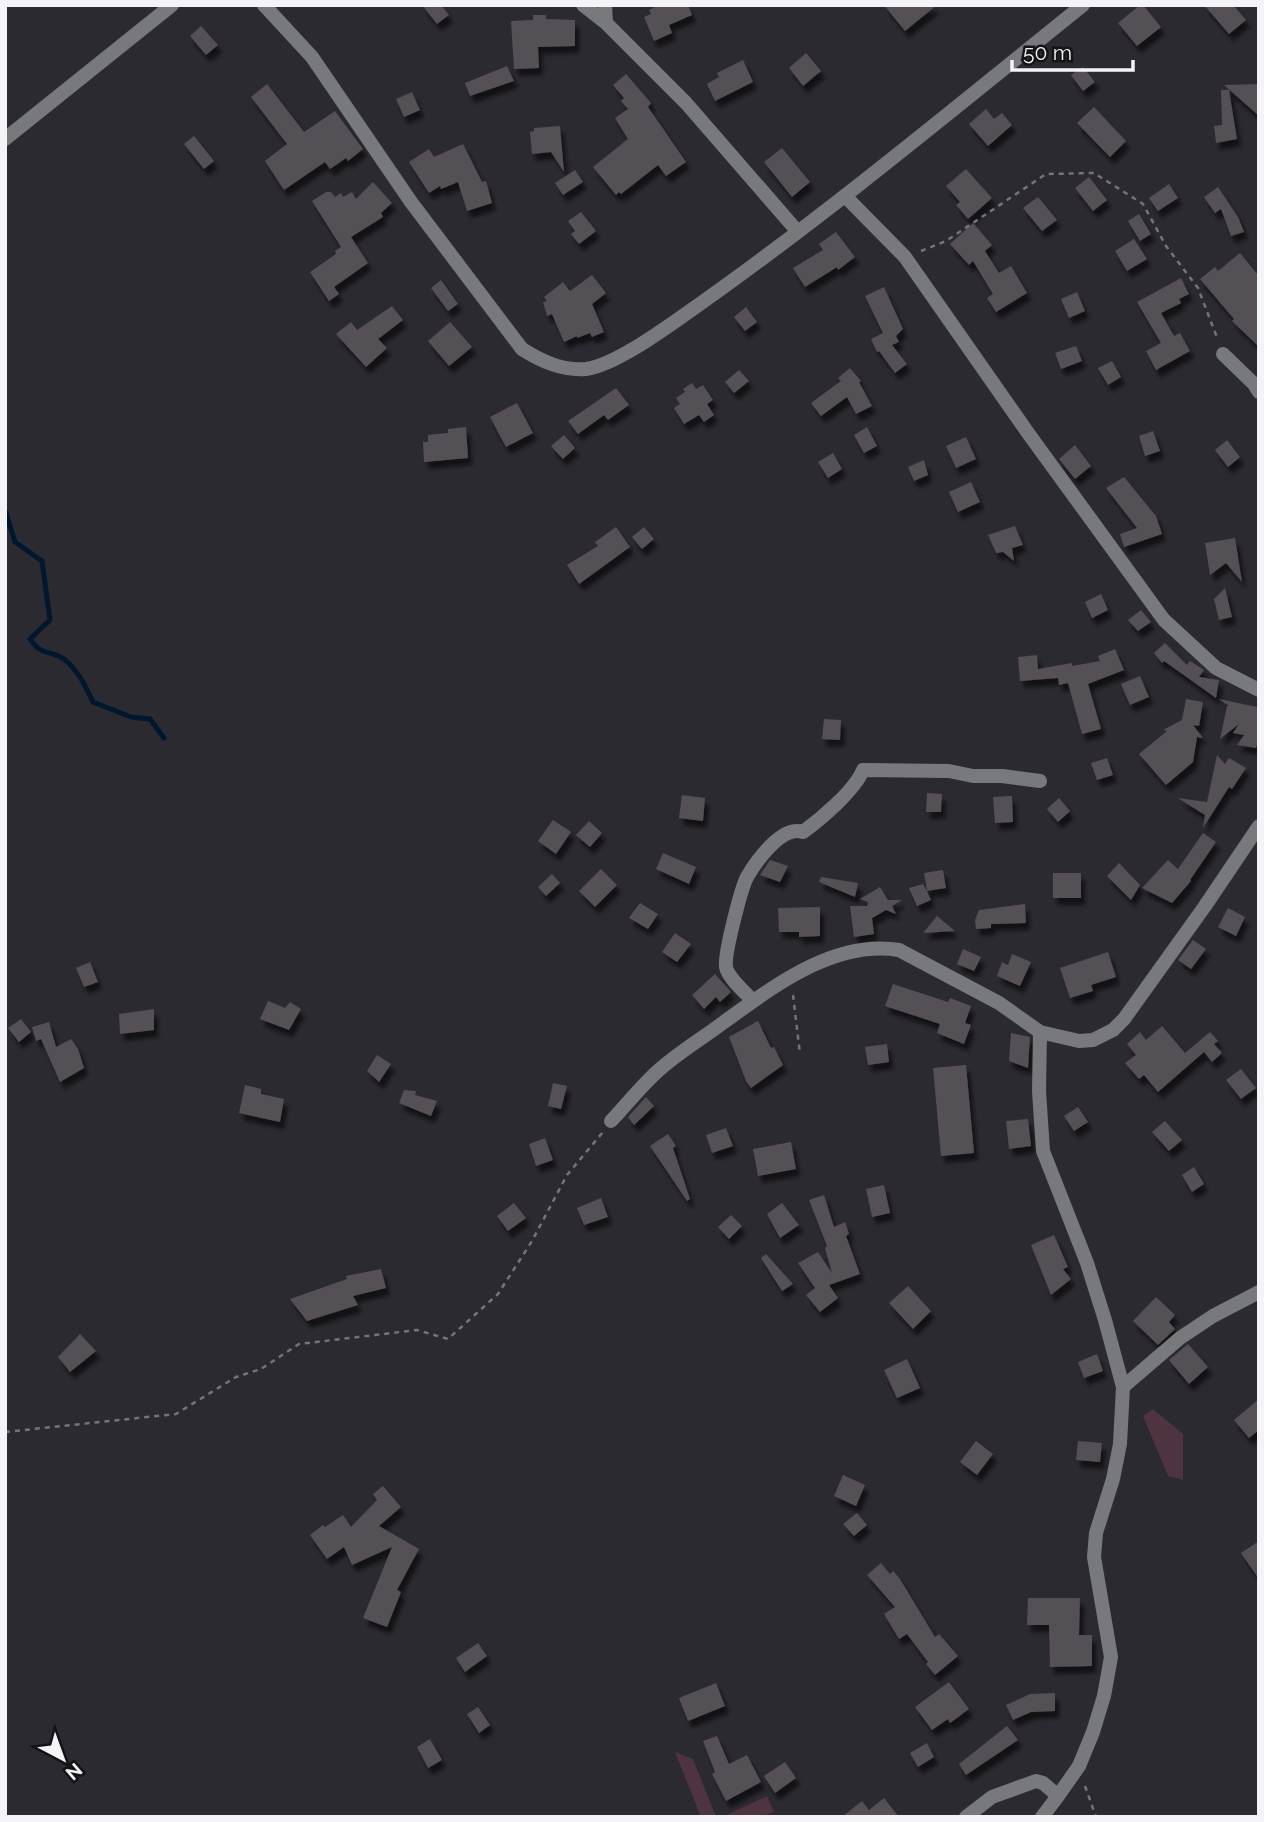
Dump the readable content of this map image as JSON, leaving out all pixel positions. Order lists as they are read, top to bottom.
{
  "scale_bar": "50 m",
  "north": "bottom right"
}
